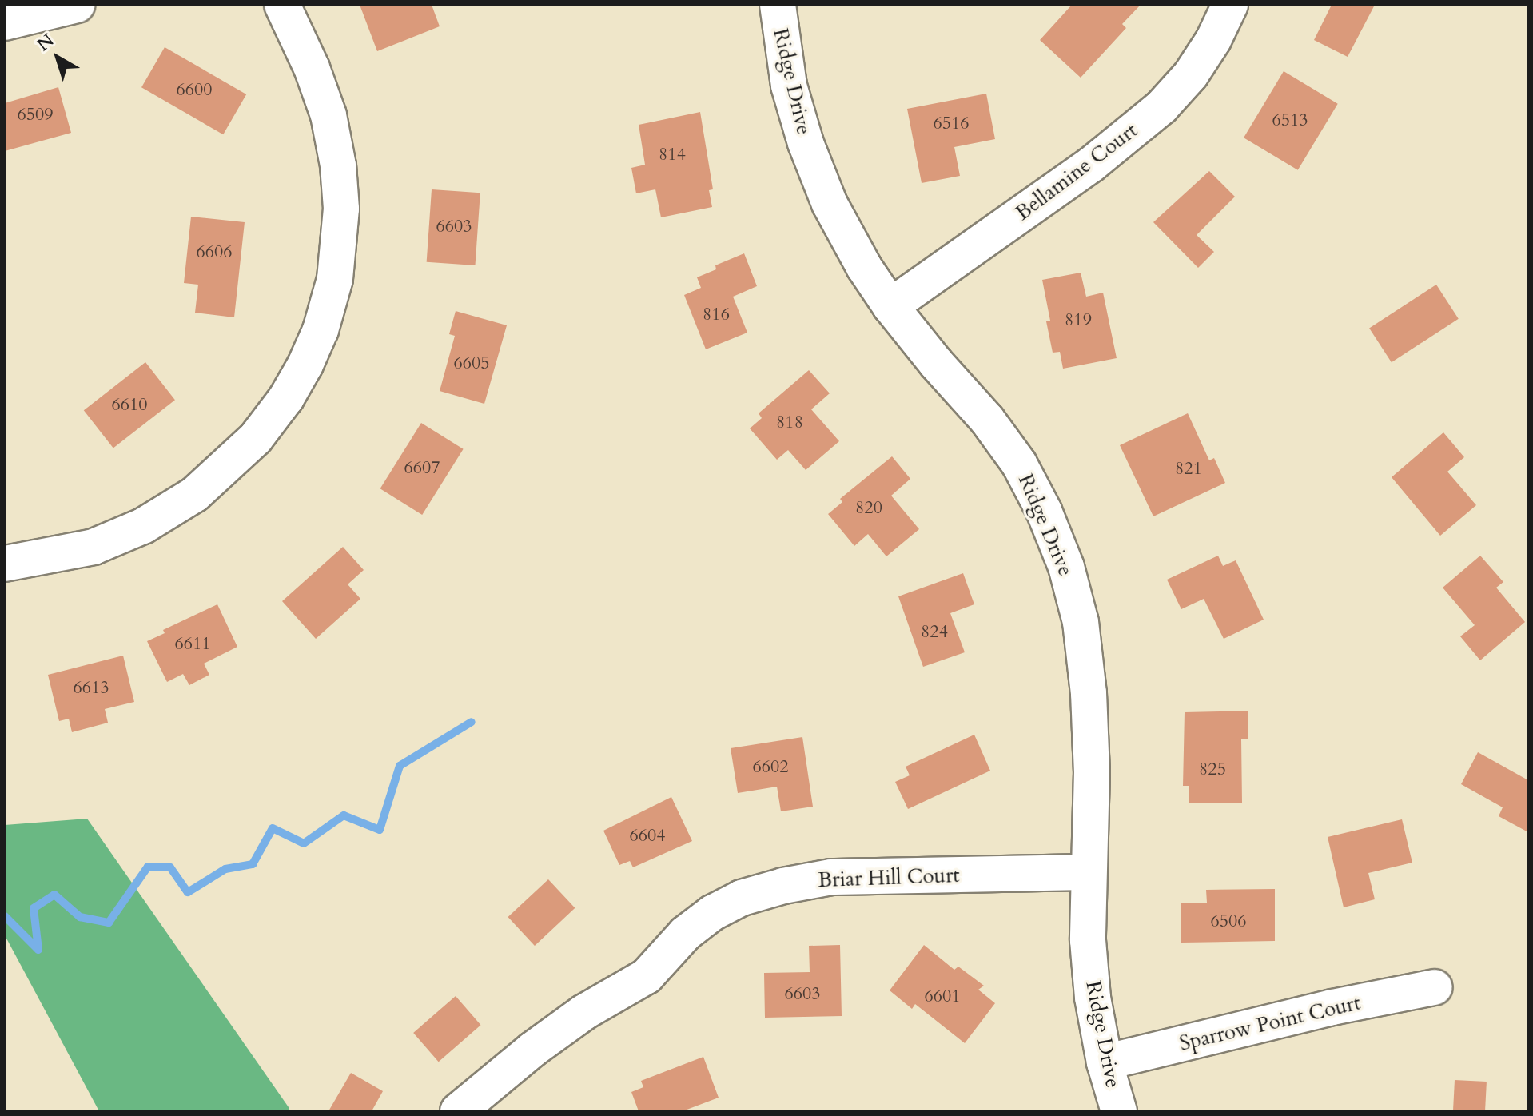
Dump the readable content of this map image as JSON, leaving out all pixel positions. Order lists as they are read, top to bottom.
{
  "streets": {
    "street": [
      "Ridge Drive",
      "Bellamine Court",
      "Briar Hill Court",
      "Sparrow Point Court"
    ]
  },
  "crossings": [
    ["Ridge Drive", "Bellamine Court"],
    ["Ridge Drive", "Briar Hill Court"],
    ["Ridge Drive", "Sparrow Point Court"]
  ],
  "house_numbers": [
    "6600",
    "6509",
    "6513",
    "6516",
    "814",
    "6603",
    "6606",
    "816",
    "819",
    "6605",
    "6610",
    "818",
    "6607",
    "821",
    "820",
    "824",
    "6611",
    "6613",
    "6602",
    "825",
    "6604",
    "6506",
    "6603",
    "6601"
  ],
  "north": "top left"
}
